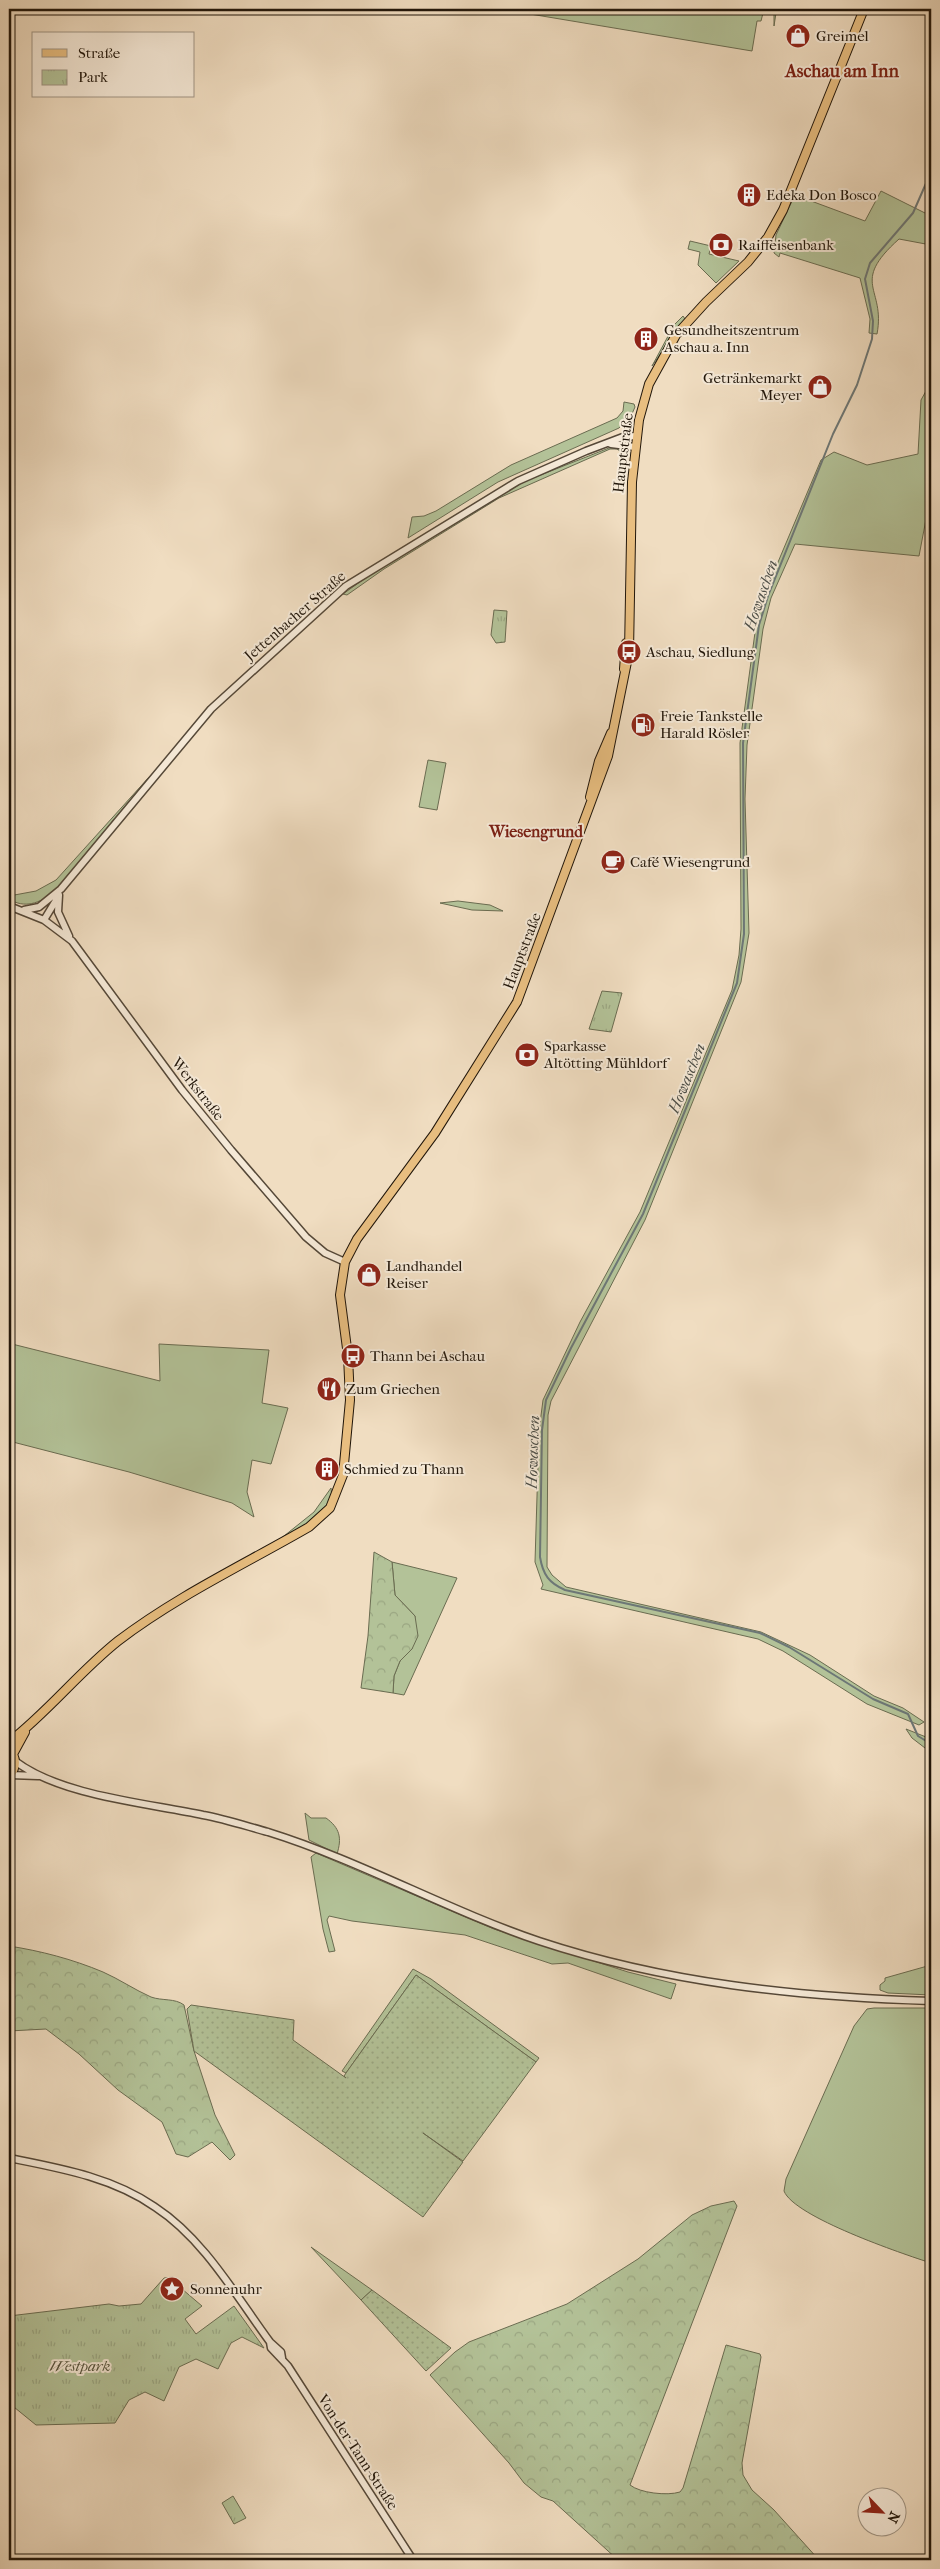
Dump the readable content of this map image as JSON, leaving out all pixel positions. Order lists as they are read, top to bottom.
{
  "streets": {
    "main road": ["Hauptstraße"],
    "street": ["Jettenbacher Straße", "Werkstraße", "Von-der-Tann-Straße"]
  },
  "crossings": [
    ["Hauptstraße", "Jettenbacher Straße"],
    ["Hauptstraße", "Werkstraße"],
    ["Jettenbacher Straße", "Werkstraße"]
  ],
  "districts": ["Aschau am Inn", "Wiesengrund"],
  "water": ["Howaschen"],
  "parks": ["Westpark"],
  "places": {
    "shop": ["Greimel", "Getränkemarkt Meyer", "Landhandel Reiser"],
    "building": ["Edeka Don Bosco", "Gesundheitszentrum Aschau a. Inn", "Schmied zu Thann"],
    "bank": ["Raiffeisenbank", "Sparkasse Altötting Mühldorf"],
    "bus stop": ["Aschau, Siedlung", "Thann bei Aschau"],
    "fuel station": ["Freie Tankstelle Harald Rösler"],
    "cafe": ["Café Wiesengrund"],
    "restaurant": ["Zum Griechen"],
    "place": ["Sonnenuhr"]
  },
  "legend": ["Straße", "Park"],
  "north": "bottom right"
}
